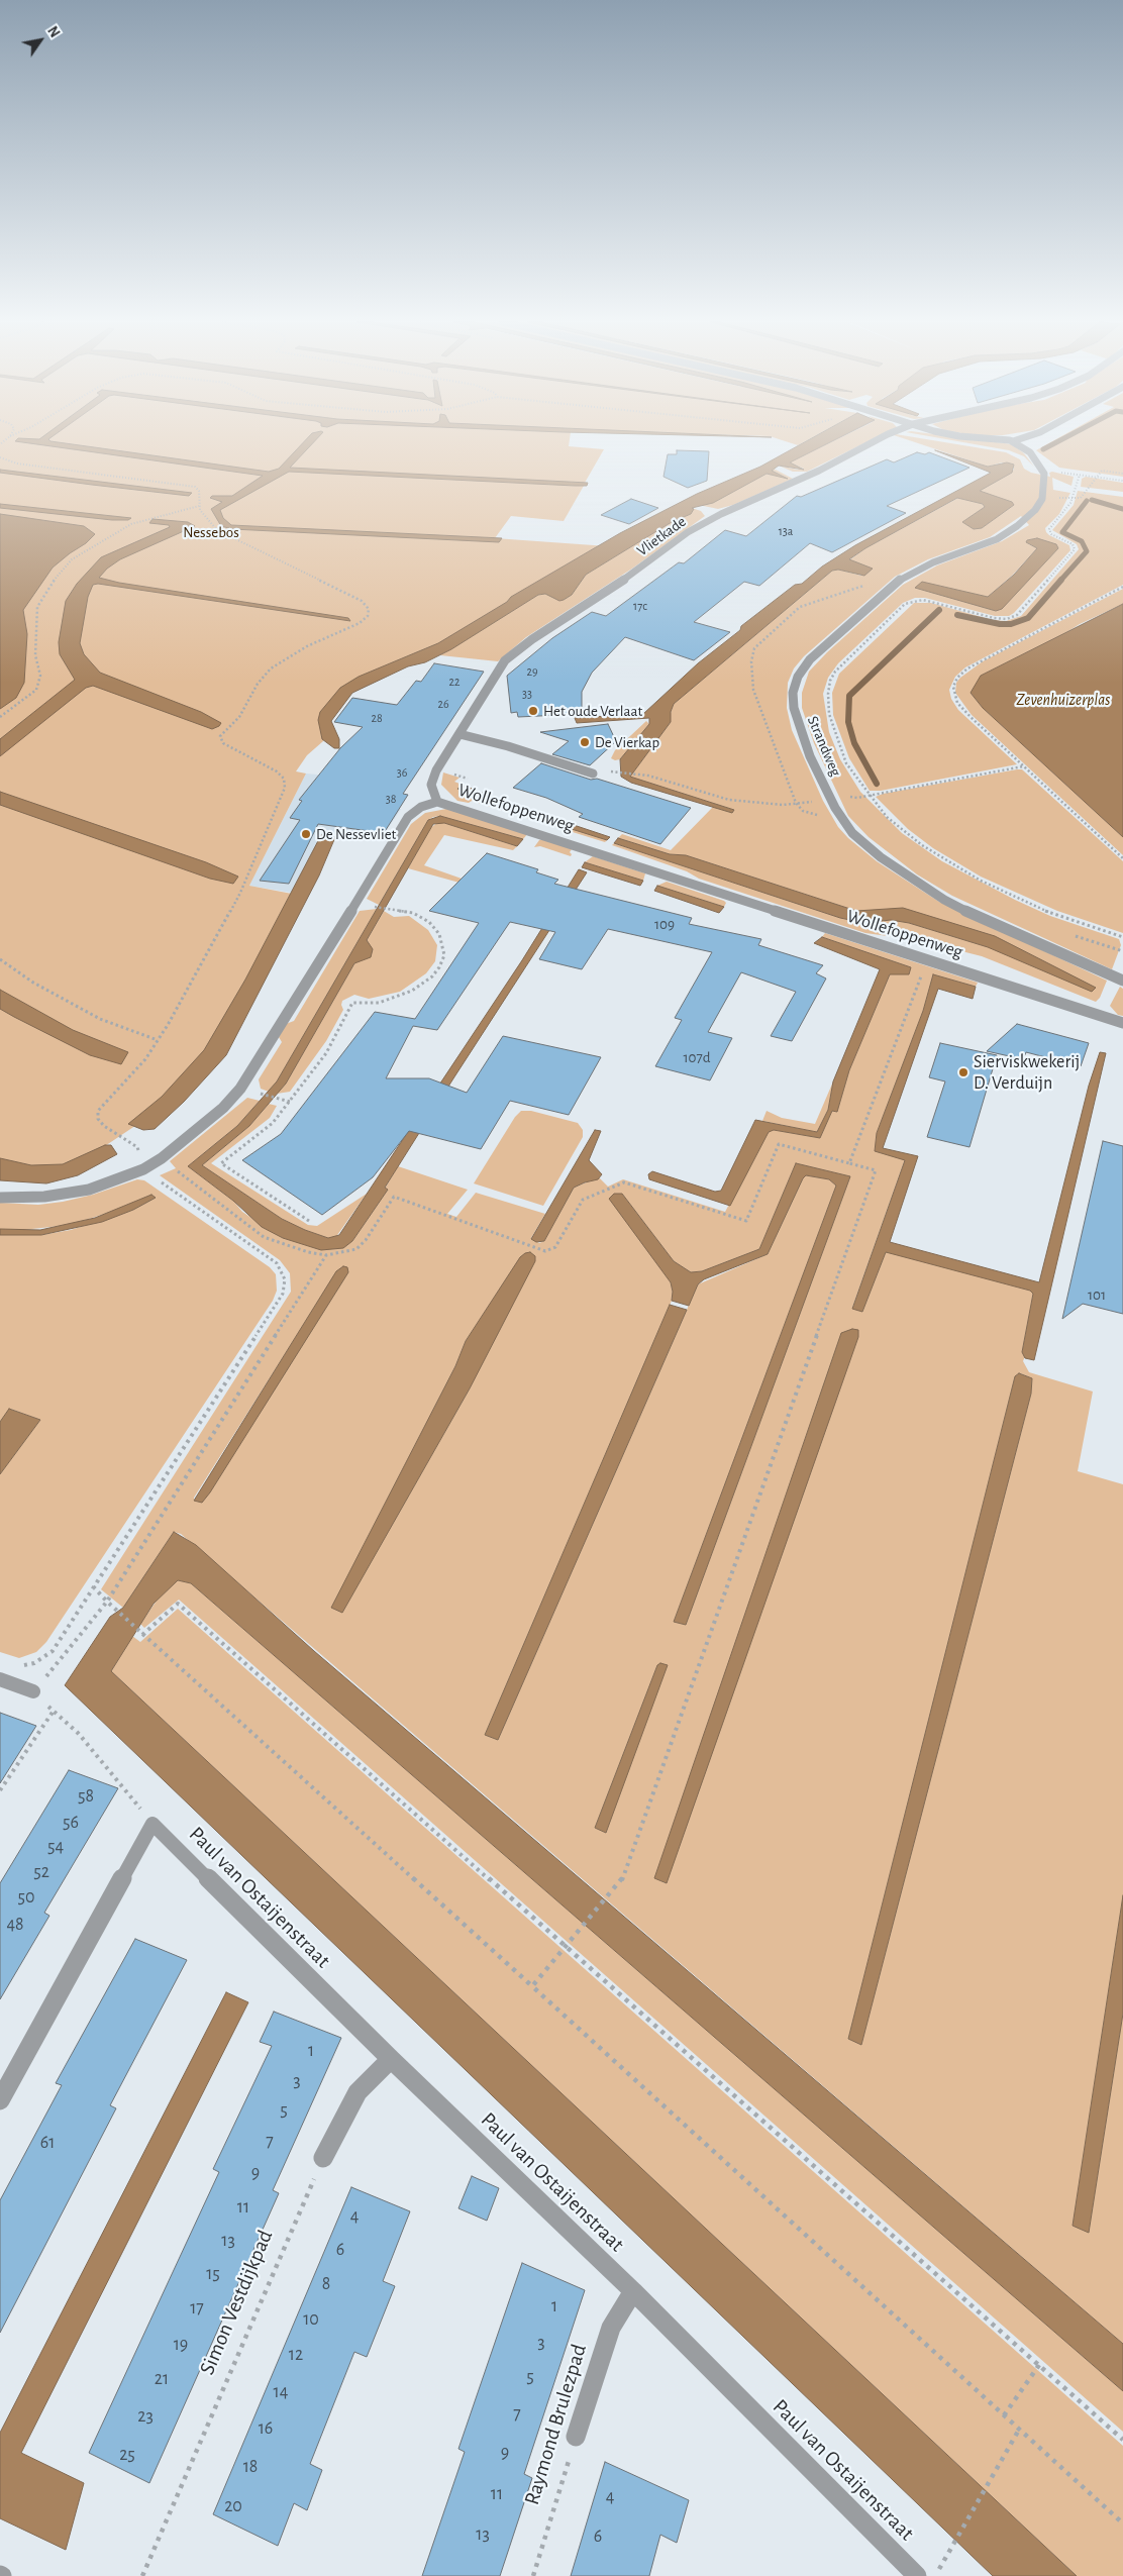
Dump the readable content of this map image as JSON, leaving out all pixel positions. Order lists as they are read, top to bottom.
{
  "streets": {
    "street": [
      "Vlietkade",
      "Strandweg",
      "Wollefoppenweg",
      "Paul van Ostaijenstraat",
      "Raymond Brulezpad"
    ],
    "path": ["Simon Vestdijkpad"]
  },
  "crossings": [
    ["Vlietkade", "Wollefoppenweg"],
    ["Paul van Ostaijenstraat", "Raymond Brulezpad"]
  ],
  "water": ["Zevenhuizerplas"],
  "parks": ["Nessebos"],
  "places": [
    "Het oude Verlaat",
    "De Vierkap",
    "De Nessevliet",
    "Sierviskwekerij D. Verduijn"
  ],
  "house_numbers": [
    "13a",
    "17c",
    "29",
    "22",
    "33",
    "26",
    "28",
    "36",
    "38",
    "109",
    "107d",
    "101",
    "58",
    "56",
    "54",
    "52",
    "50",
    "48",
    "1",
    "3",
    "5",
    "7",
    "61",
    "9",
    "11",
    "4",
    "13",
    "6",
    "15",
    "8",
    "1",
    "17",
    "10",
    "3",
    "19",
    "12",
    "5",
    "21",
    "14",
    "7",
    "23",
    "16",
    "9",
    "25",
    "18",
    "11",
    "4",
    "20",
    "13",
    "6"
  ],
  "north": "top right"
}
